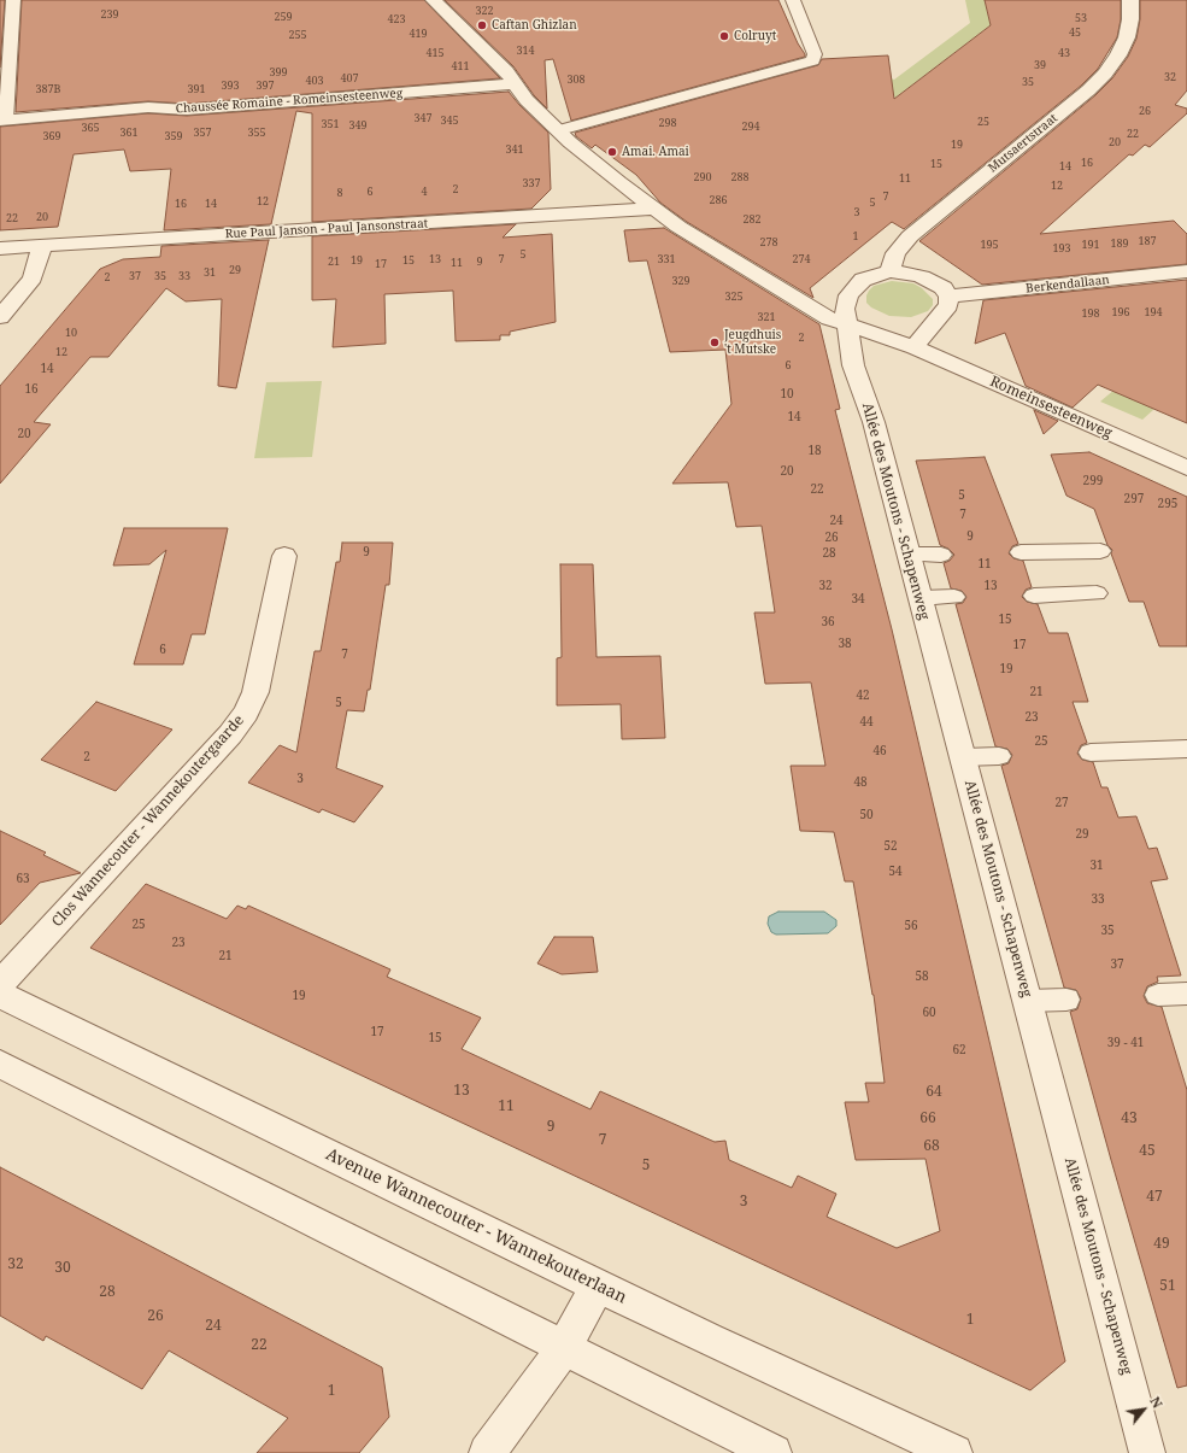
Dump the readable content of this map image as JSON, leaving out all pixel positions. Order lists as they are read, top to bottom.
{
  "streets": {
    "street": [
      "Chaussée Romaine - Romeinsesteenweg",
      "Mutsaertstraat",
      "Rue Paul Janson - Paul Jansonstraat",
      "Berkendallaan",
      "Romeinsesteenweg",
      "Allée des Moutons - Schapenweg",
      "Clos Wannecouter - Wannekoutergaarde",
      "Avenue Wannecouter - Wannekouterlaan"
    ]
  },
  "crossings": [
    ["Chaussée Romaine - Romeinsesteenweg", "Romeinsesteenweg"],
    ["Mutsaertstraat", "Berkendallaan"],
    ["Mutsaertstraat", "Romeinsesteenweg"],
    ["Mutsaertstraat", "Allée des Moutons - Schapenweg"],
    ["Rue Paul Janson - Paul Jansonstraat", "Romeinsesteenweg"],
    ["Berkendallaan", "Romeinsesteenweg"],
    ["Berkendallaan", "Allée des Moutons - Schapenweg"],
    ["Romeinsesteenweg", "Allée des Moutons - Schapenweg"]
  ],
  "places": [
    "Caftan Ghizlan",
    "Colruyt",
    "Amai. Amai",
    "Jeugdhuis 't Mutske"
  ],
  "house_numbers": [
    "322",
    "239",
    "259",
    "53",
    "423",
    "45",
    "419",
    "255",
    "314",
    "415",
    "43",
    "39",
    "411",
    "399",
    "32",
    "407",
    "308",
    "403",
    "35",
    "393",
    "397",
    "387B",
    "391",
    "26",
    "347",
    "345",
    "25",
    "298",
    "351",
    "349",
    "294",
    "365",
    "361",
    "357",
    "355",
    "22",
    "369",
    "359",
    "20",
    "19",
    "341",
    "16",
    "15",
    "14",
    "290",
    "288",
    "11",
    "337",
    "12",
    "2",
    "6",
    "4",
    "8",
    "7",
    "286",
    "12",
    "5",
    "16",
    "14",
    "3",
    "20",
    "22",
    "282",
    "1",
    "187",
    "278",
    "189",
    "195",
    "191",
    "193",
    "5",
    "13",
    "7",
    "331",
    "274",
    "19",
    "15",
    "21",
    "9",
    "11",
    "17",
    "29",
    "31",
    "37",
    "35",
    "33",
    "2",
    "329",
    "325",
    "196",
    "194",
    "198",
    "321",
    "10",
    "2",
    "12",
    "6",
    "14",
    "16",
    "10",
    "14",
    "20",
    "18",
    "20",
    "299",
    "22",
    "5",
    "297",
    "295",
    "7",
    "24",
    "9",
    "26",
    "9",
    "28",
    "11",
    "32",
    "13",
    "34",
    "15",
    "36",
    "38",
    "17",
    "6",
    "7",
    "19",
    "21",
    "42",
    "5",
    "23",
    "44",
    "25",
    "46",
    "2",
    "3",
    "48",
    "27",
    "50",
    "29",
    "52",
    "31",
    "54",
    "63",
    "33",
    "25",
    "56",
    "35",
    "23",
    "21",
    "37",
    "58",
    "19",
    "60",
    "17",
    "15",
    "39 - 41",
    "62",
    "13",
    "64",
    "11",
    "66",
    "43",
    "9",
    "7",
    "68",
    "45",
    "5",
    "47",
    "3",
    "49",
    "32",
    "30",
    "51",
    "28",
    "26",
    "1",
    "24",
    "22",
    "1"
  ],
  "north": "top right"
}
